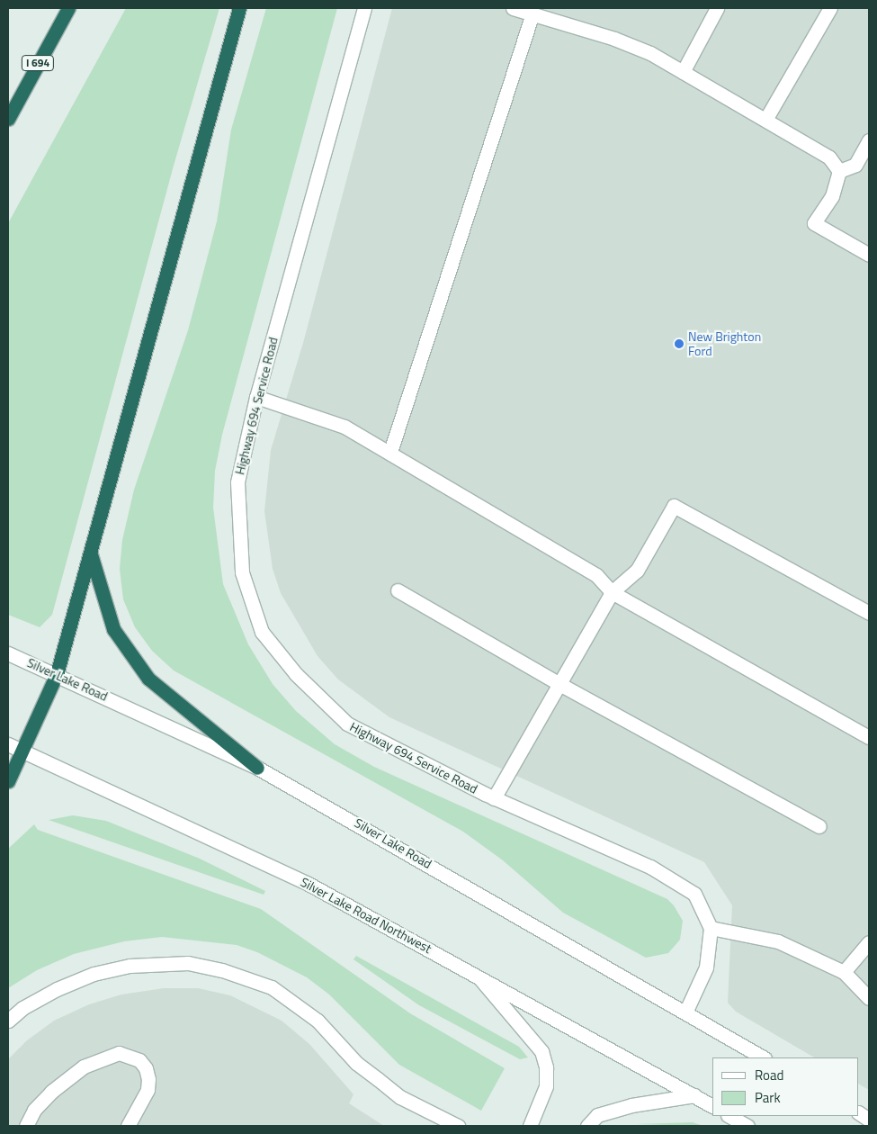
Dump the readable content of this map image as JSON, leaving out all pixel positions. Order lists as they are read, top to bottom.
{
  "streets": {
    "highway": ["I 694"],
    "street": ["Highway 694 Service Road", "Silver Lake Road", "Silver Lake Road Northwest"]
  },
  "places": ["New Brighton Ford"],
  "legend": ["Road", "Park"]
}
